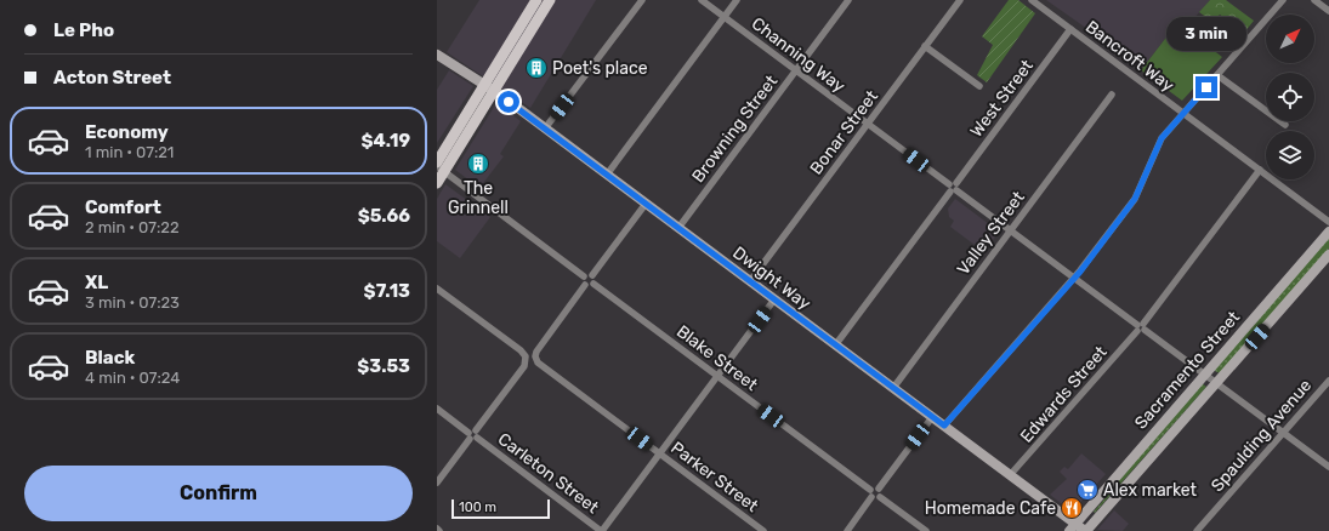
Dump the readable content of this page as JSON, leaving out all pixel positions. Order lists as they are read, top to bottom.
{
  "streets": {
    "street": [
      "Channing Way",
      "Bancroft Way",
      "West Street",
      "Browning Street",
      "Bonar Street",
      "Valley Street",
      "Dwight Way",
      "Blake Street",
      "Sacramento Street",
      "Edwards Street",
      "Spaulding Avenue",
      "Carleton Street",
      "Parker Street"
    ]
  },
  "crossings": [
    ["Channing Way", "West Street"],
    ["Channing Way", "Browning Street"],
    ["Channing Way", "Bonar Street"],
    ["Channing Way", "Valley Street"],
    ["Channing Way", "Sacramento Street"],
    ["Channing Way", "Edwards Street"],
    ["Channing Way", "Spaulding Avenue"],
    ["Bancroft Way", "West Street"],
    ["Bancroft Way", "Edwards Street"],
    ["West Street", "Dwight Way"],
    ["Browning Street", "Dwight Way"],
    ["Bonar Street", "Dwight Way"],
    ["Valley Street", "Dwight Way"],
    ["Dwight Way", "Sacramento Street"],
    ["Dwight Way", "Edwards Street"],
    ["Blake Street", "Parker Street"]
  ],
  "places": {
    "building": ["Poet's place", "The Grinnell"],
    "supermarket": ["Alex market"],
    "restaurant": ["Homemade Cafe"]
  },
  "scale_bar": "100 m",
  "north": "top right",
  "page": {
    "banner": ["Le Pho", "Acton Street"],
    "bubble": "3 min",
    "list": [
      {
        "name": "Economy",
        "note": "1 min · 07:21",
        "value": "$4.19"
      },
      {
        "name": "Comfort",
        "note": "2 min · 07:22",
        "value": "$5.66"
      },
      {
        "name": "XL",
        "note": "3 min · 07:23",
        "value": "$7.13"
      },
      {
        "name": "Black",
        "note": "4 min · 07:24",
        "value": "$3.53"
      }
    ],
    "buttons": "Confirm",
    "scale": "100 m"
  }
}
